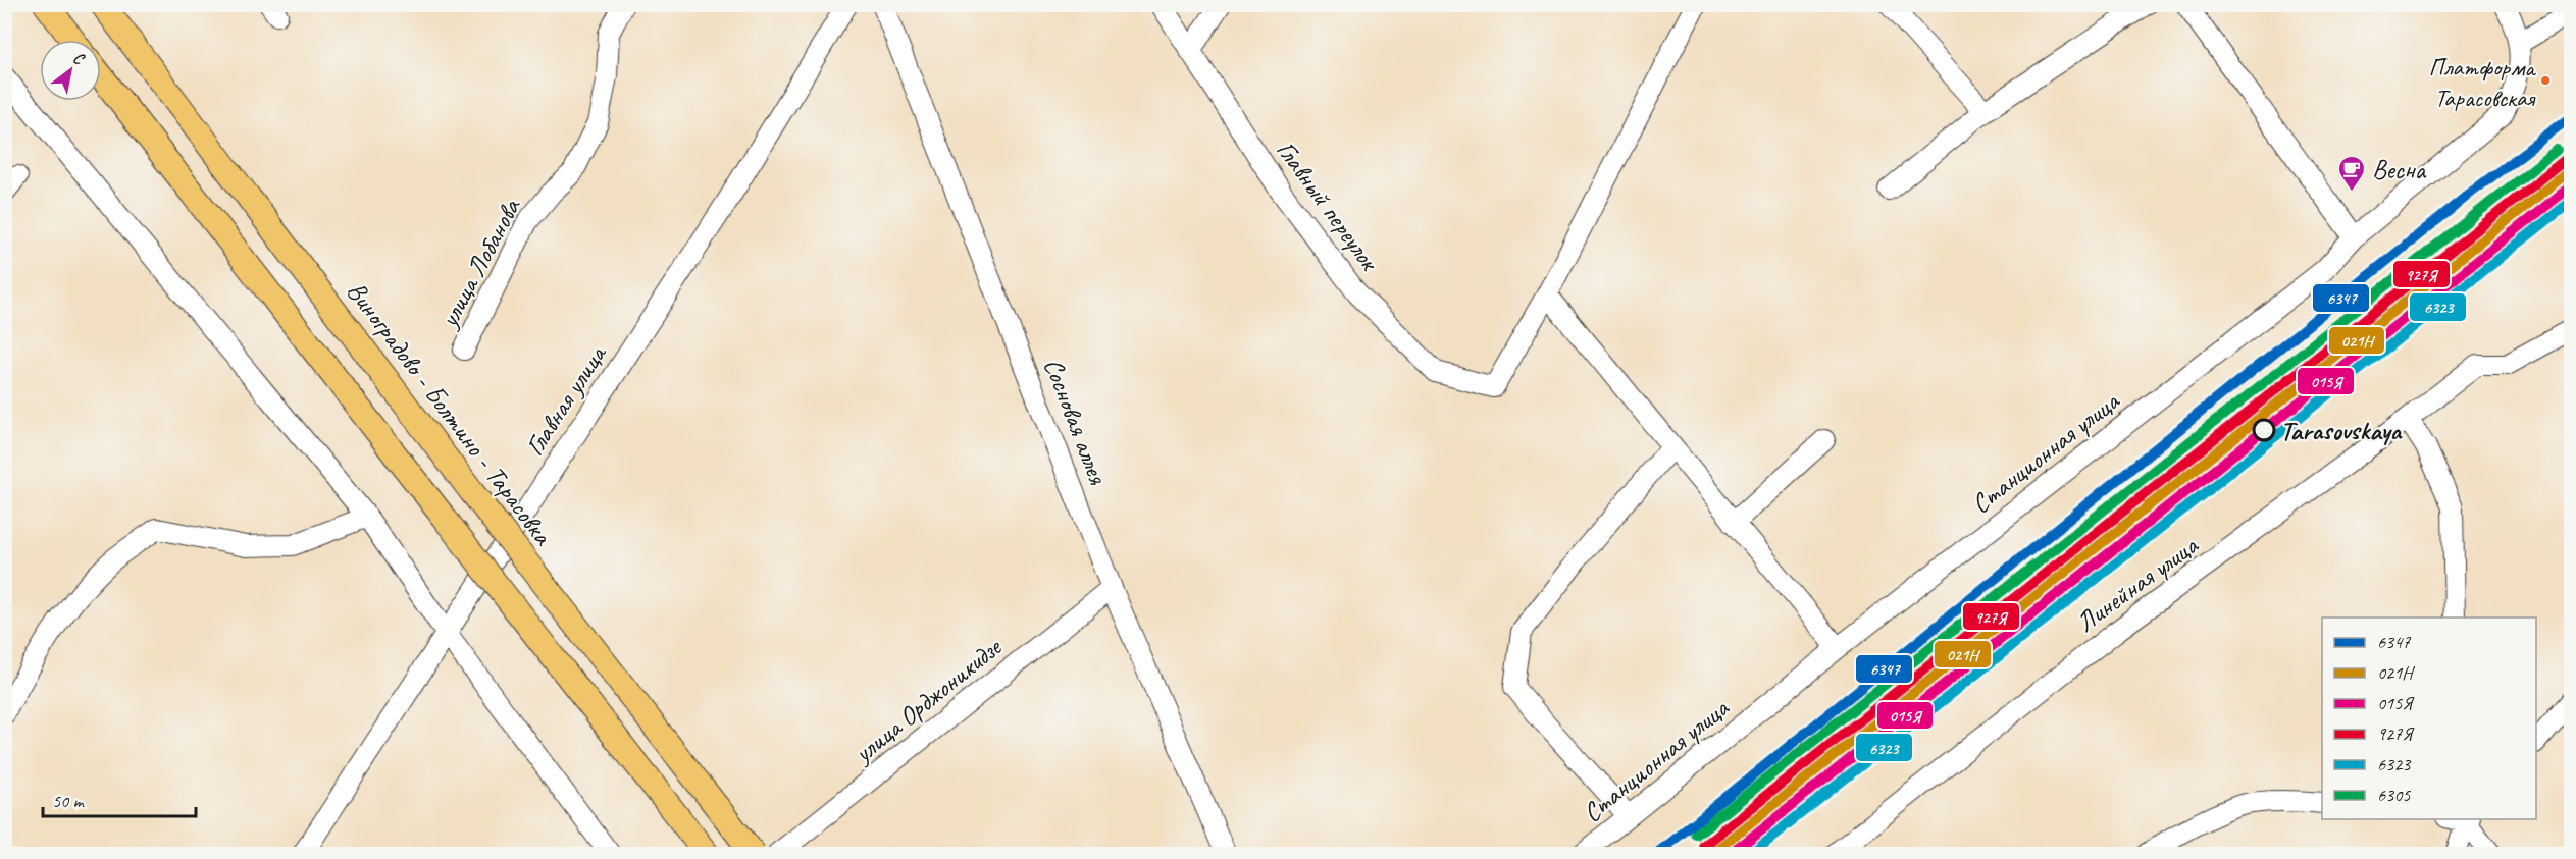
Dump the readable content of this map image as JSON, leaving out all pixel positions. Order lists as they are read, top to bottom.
{
  "streets": {
    "main road": ["Виноградово - Болтино - Тарасовка"],
    "street": [
      "Главный переулок",
      "улица Лобанова",
      "Главная улица",
      "Сосновая аллея",
      "Станционная улица",
      "Линейная улица",
      "улица Орджоникидзе"
    ]
  },
  "crossings": [
    ["Сосновая аллея", "улица Орджоникидзе"]
  ],
  "places": {
    "other": ["Платформа Тарасовская", "Tarasovskaya"],
    "cafe": ["Весна"]
  },
  "lines": [
    "transit line 6347",
    "transit line 6305",
    "transit line 927Я",
    "transit line 021Н",
    "transit line 015Я",
    "transit line 6323"
  ],
  "legend": [
    "6347",
    "021Н",
    "015Я",
    "927Я",
    "6323",
    "6305"
  ],
  "scale_bar": "50 m",
  "north": "top right"
}
